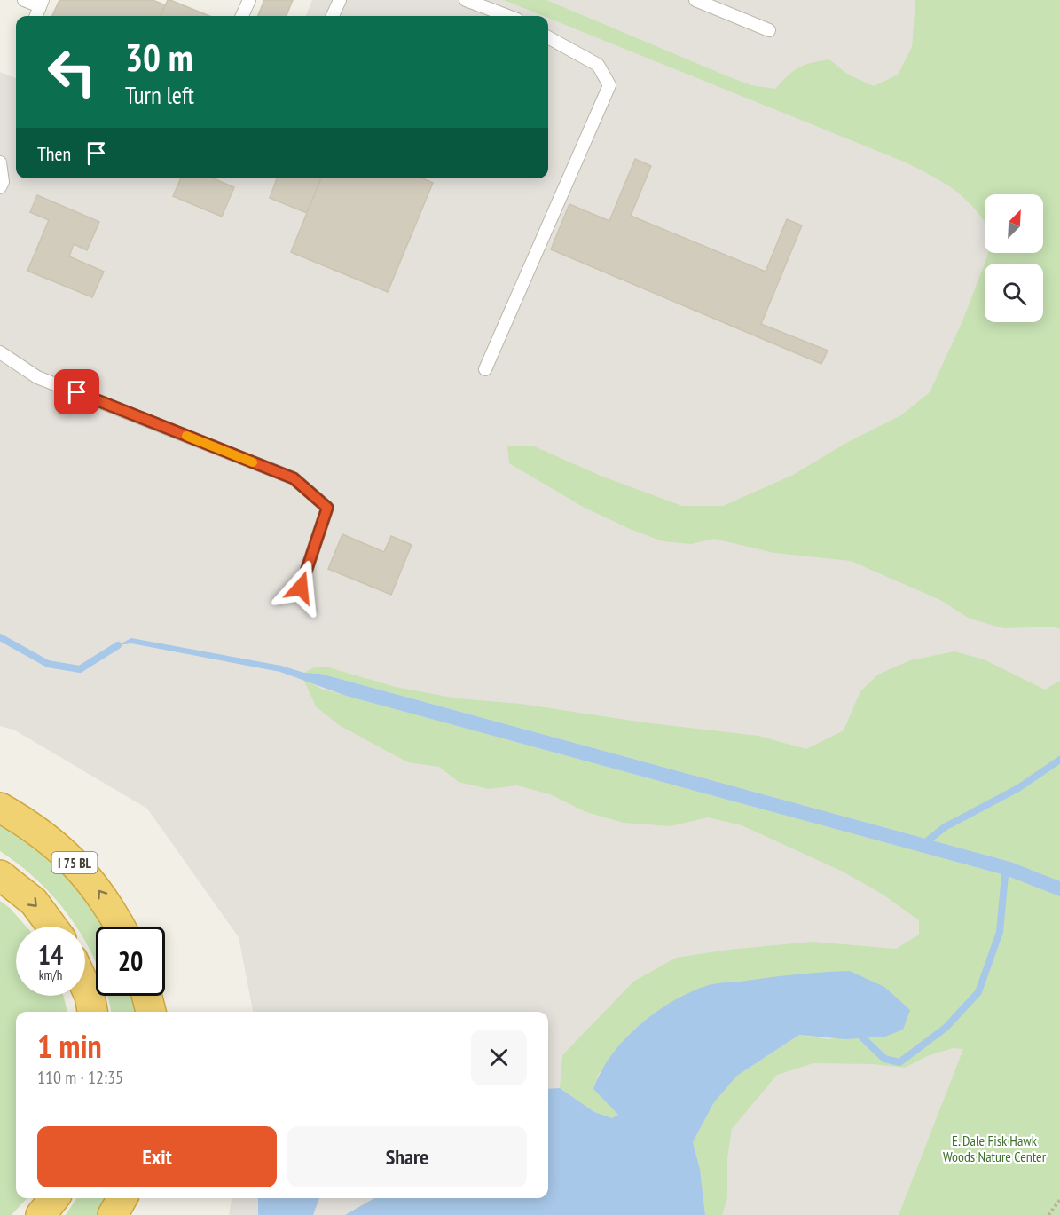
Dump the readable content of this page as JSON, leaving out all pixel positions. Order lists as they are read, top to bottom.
{
  "streets": {
    "highway": ["I 75 BL"]
  },
  "parks": ["E. Dale Fisk Hawk Woods Nature Center"],
  "north": "top right",
  "page": {
    "turn": ["30 m", "Turn left"],
    "then": "Then",
    "speed": "14 km/h",
    "limit": "20",
    "heading": ["1 min", "110 m · 12:35"],
    "buttons": ["Exit", "Share"]
  }
}
